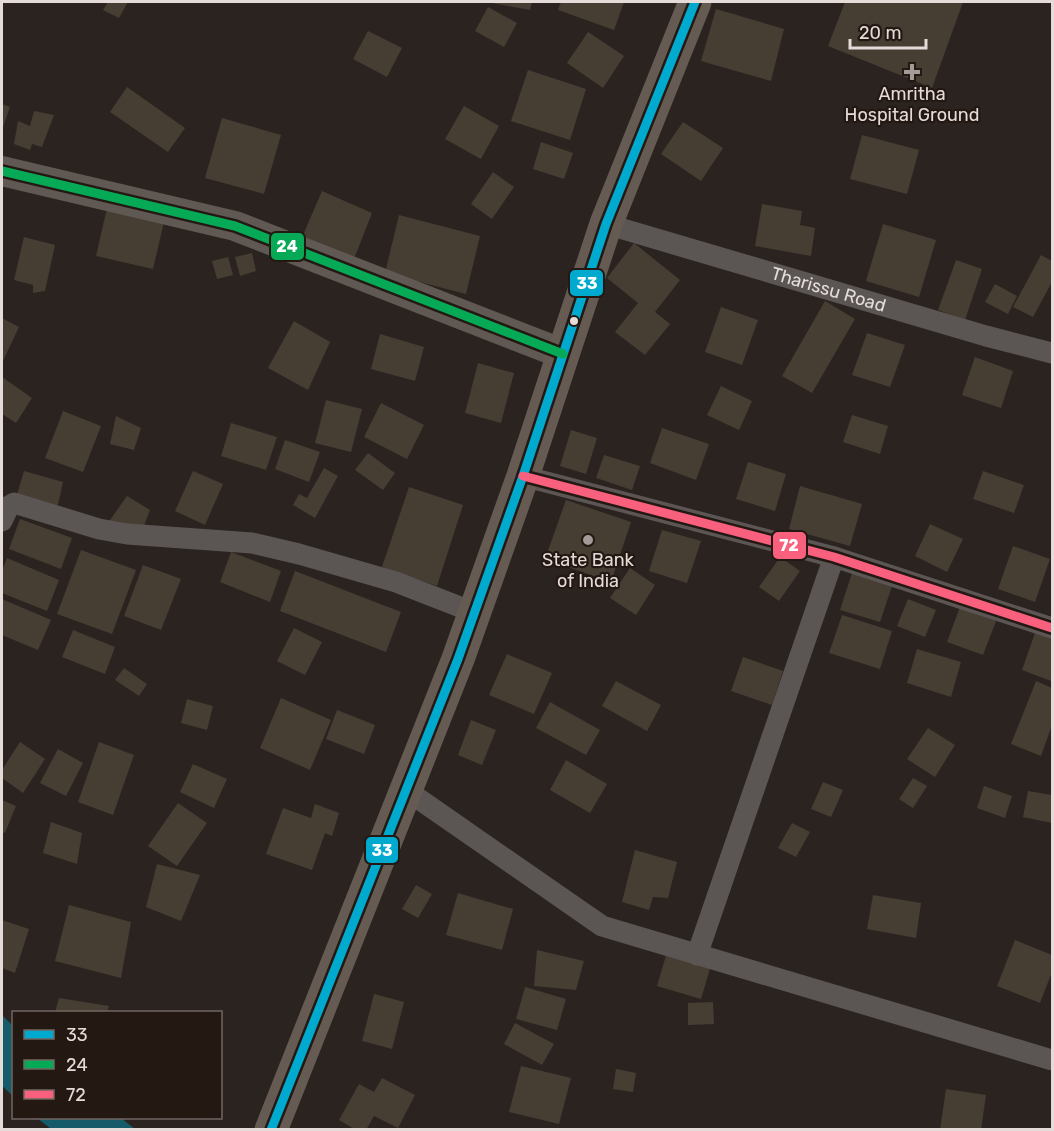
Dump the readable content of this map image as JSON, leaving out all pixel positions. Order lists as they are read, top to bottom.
{
  "streets": {
    "street": ["Tharissu Road"]
  },
  "places": {
    "health": ["Amritha Hospital Ground"],
    "other": ["State Bank of India"]
  },
  "lines": ["transit line 33", "transit line 24", "transit line 72"],
  "legend": ["33", "24", "72"],
  "scale_bar": "20 m"
}
